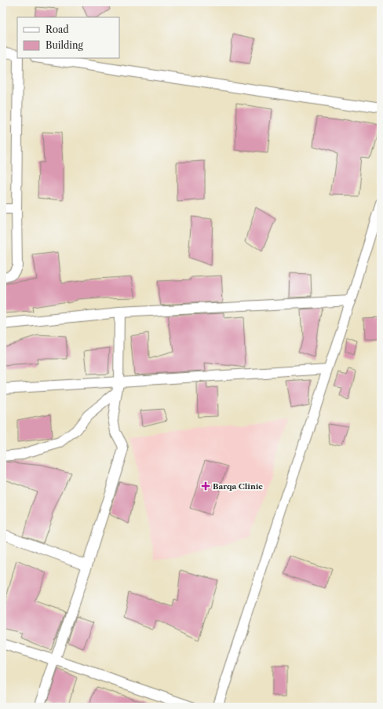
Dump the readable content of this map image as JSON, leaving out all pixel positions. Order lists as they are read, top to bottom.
{
  "places": {
    "health": ["Barqa Clinic"]
  },
  "legend": ["Road", "Building"]
}
